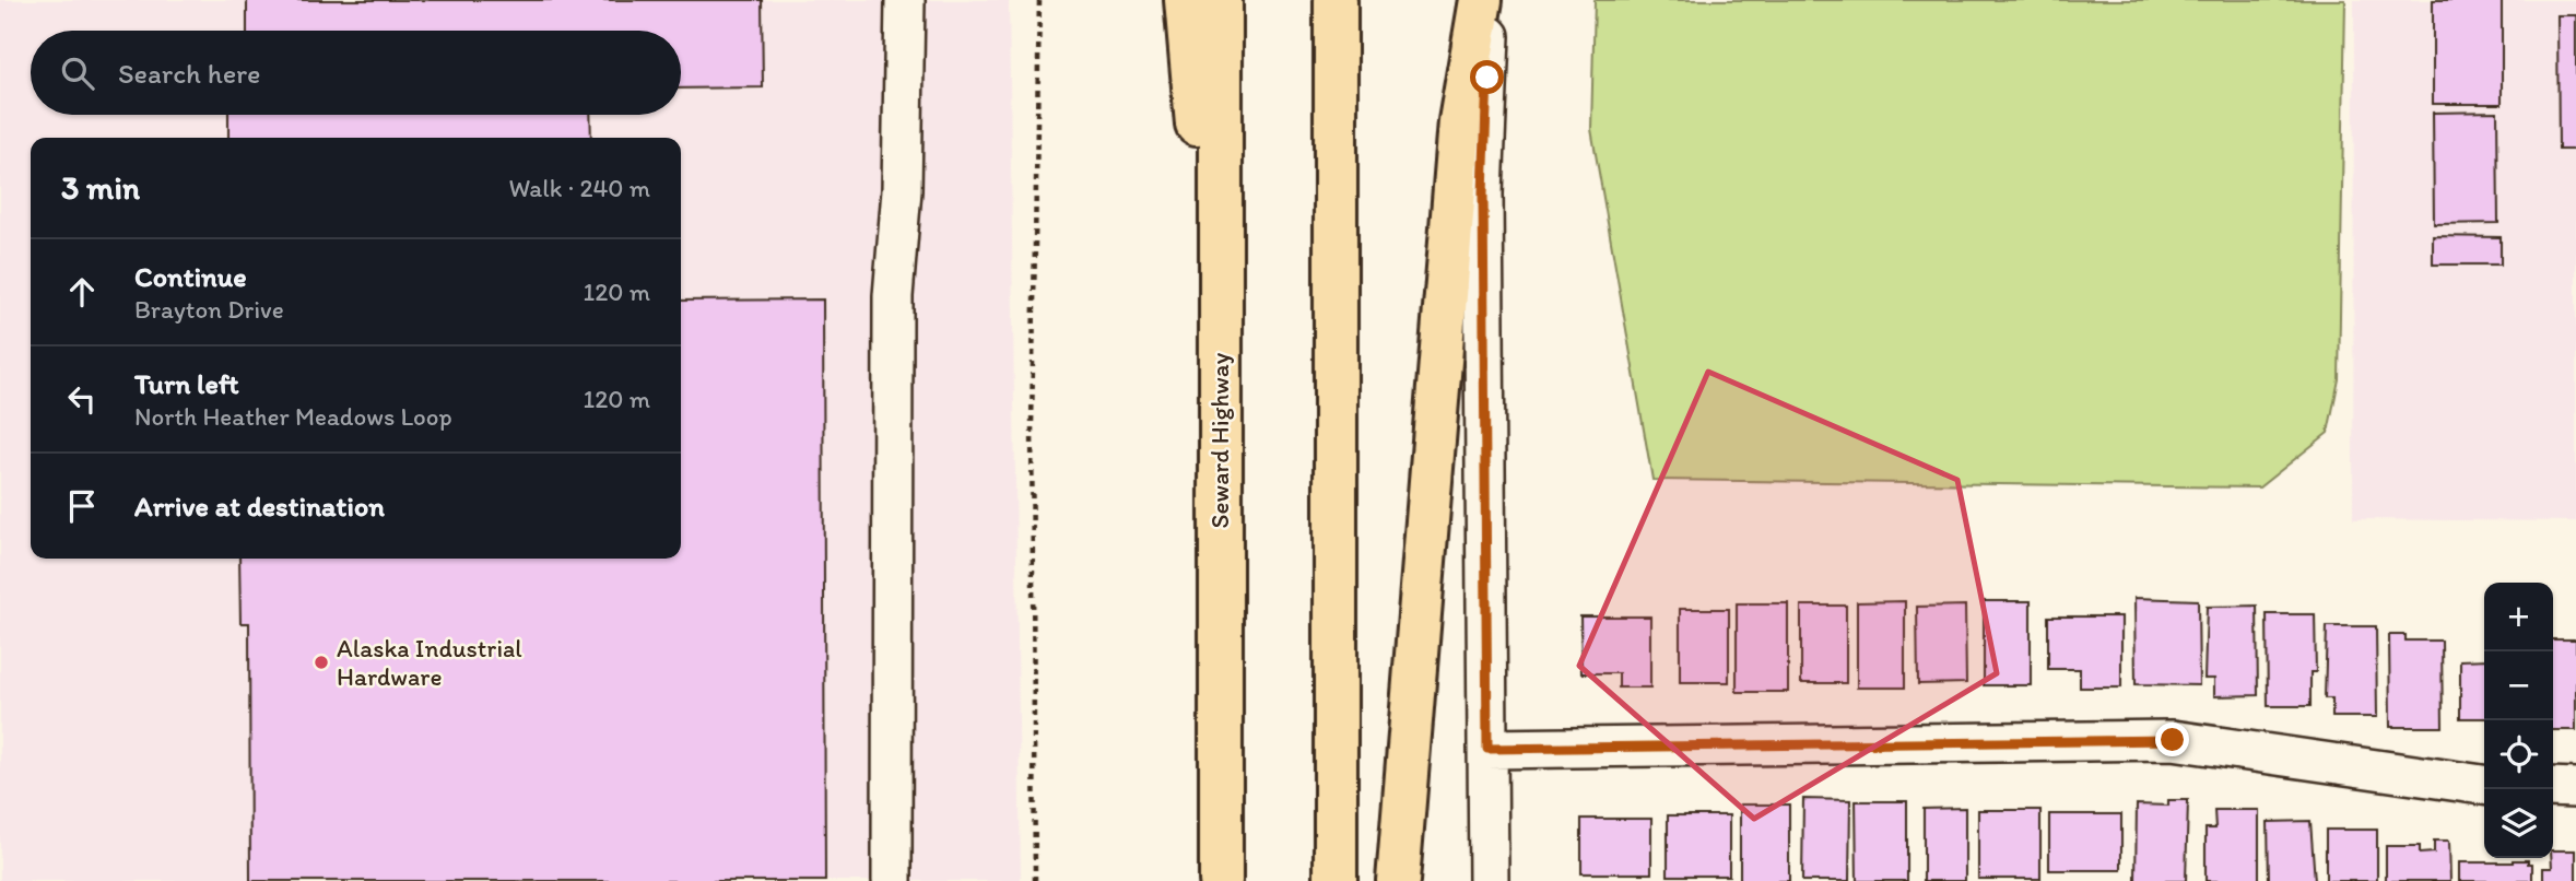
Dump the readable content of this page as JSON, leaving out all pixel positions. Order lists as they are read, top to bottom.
{
  "streets": {
    "highway": ["Seward Highway"]
  },
  "places": ["Alaska Industrial Hardware"],
  "page": {
    "search": "Search here",
    "heading": ["3 min", "Walk · 240 m"],
    "list": [
      ["Continue", "Brayton Drive", "120 m"],
      ["Turn left", "North Heather Meadows Loop", "120 m"],
      "Arrive at destination"
    ],
    "map_buttons": ["+", "−"]
  }
}
